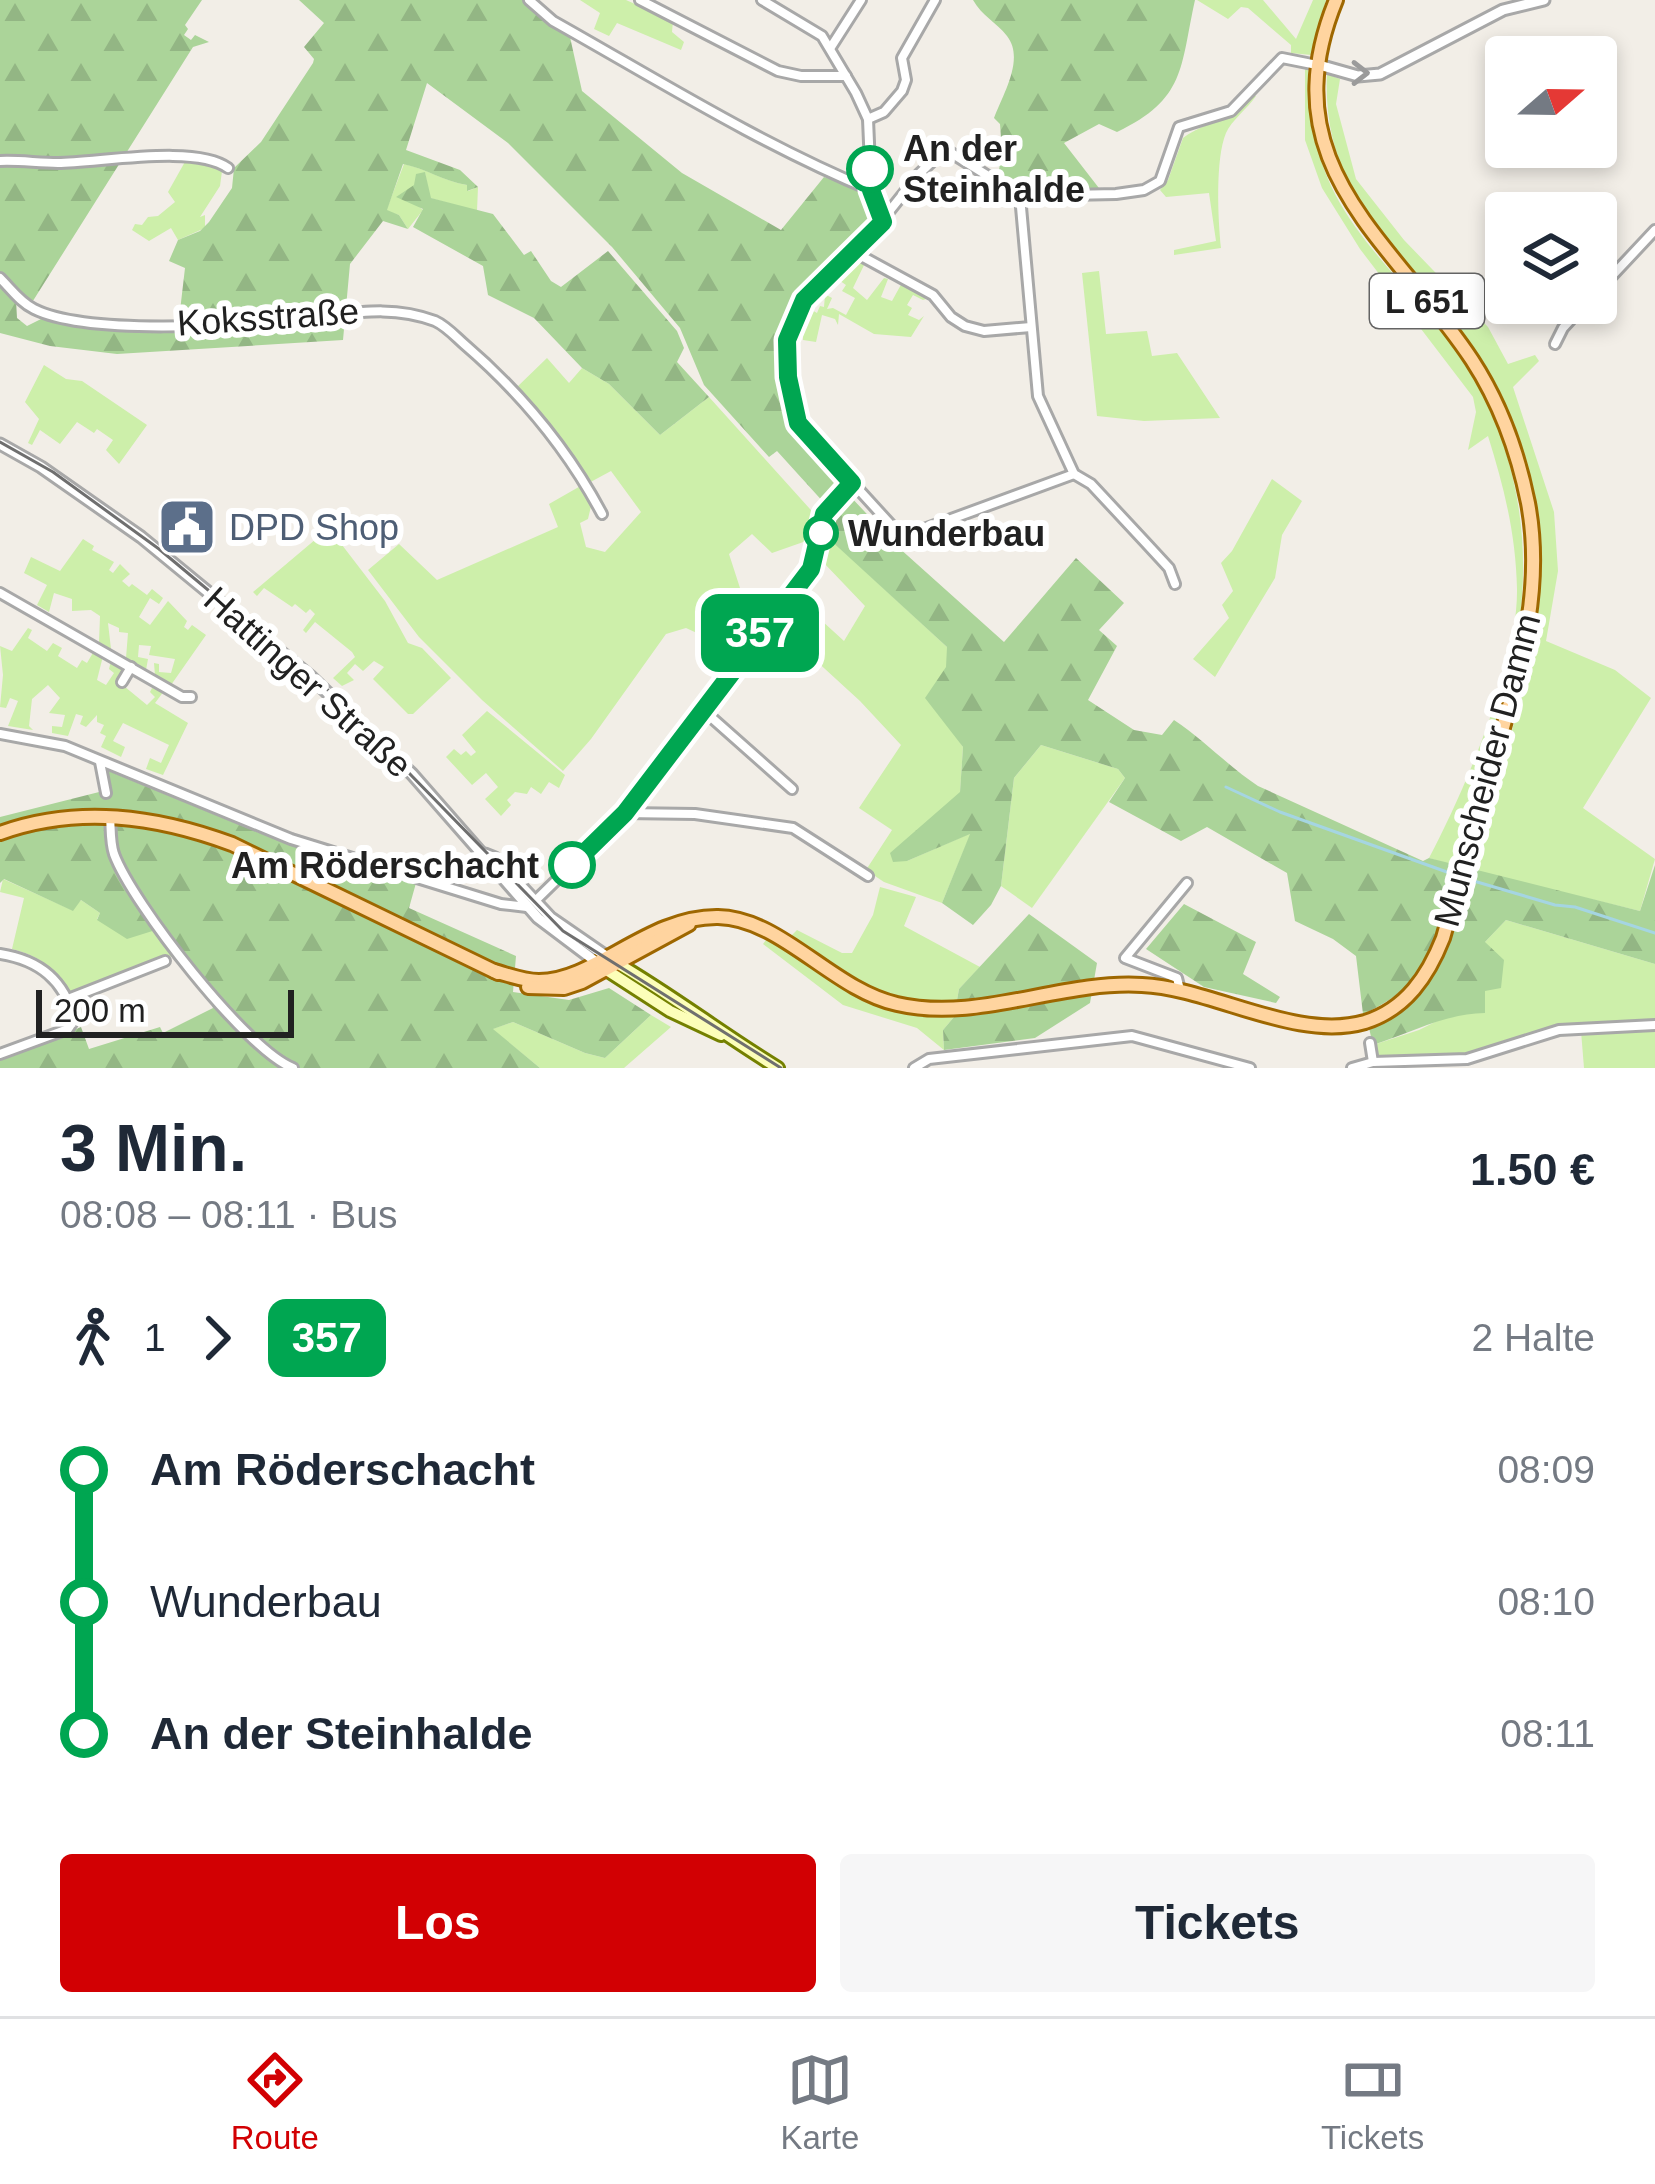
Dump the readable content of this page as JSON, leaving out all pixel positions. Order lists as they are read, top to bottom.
{
  "streets": {
    "main road": ["L 651", "Hattinger Straße", "Munscheider Damm"],
    "street": ["Koksstraße"]
  },
  "crossings": [
    ["L 651", "Hattinger Straße"],
    ["L 651", "Munscheider Damm"],
    ["Hattinger Straße", "Munscheider Damm"]
  ],
  "places": {
    "other": ["An der Steinhalde", "Wunderbau", "Am Röderschacht"],
    "public building": ["DPD Shop"]
  },
  "lines": ["bus line 357"],
  "scale_bar": "200 m",
  "north": "right",
  "page": {
    "on_map": "357",
    "scale": "200 m",
    "heading": ["3 Min.", "08:08 – 08:11 · Bus", "1.50 €"],
    "legs": ["1", "357", "2 Halte"],
    "list": [
      {
        "name": "Am Röderschacht",
        "value": "08:09"
      },
      {
        "name": "Wunderbau",
        "value": "08:10"
      },
      {
        "name": "An der Steinhalde",
        "value": "08:11"
      }
    ],
    "buttons": ["Los", "Tickets"],
    "tabs": ["Route", "Karte", "Tickets"]
  }
}
